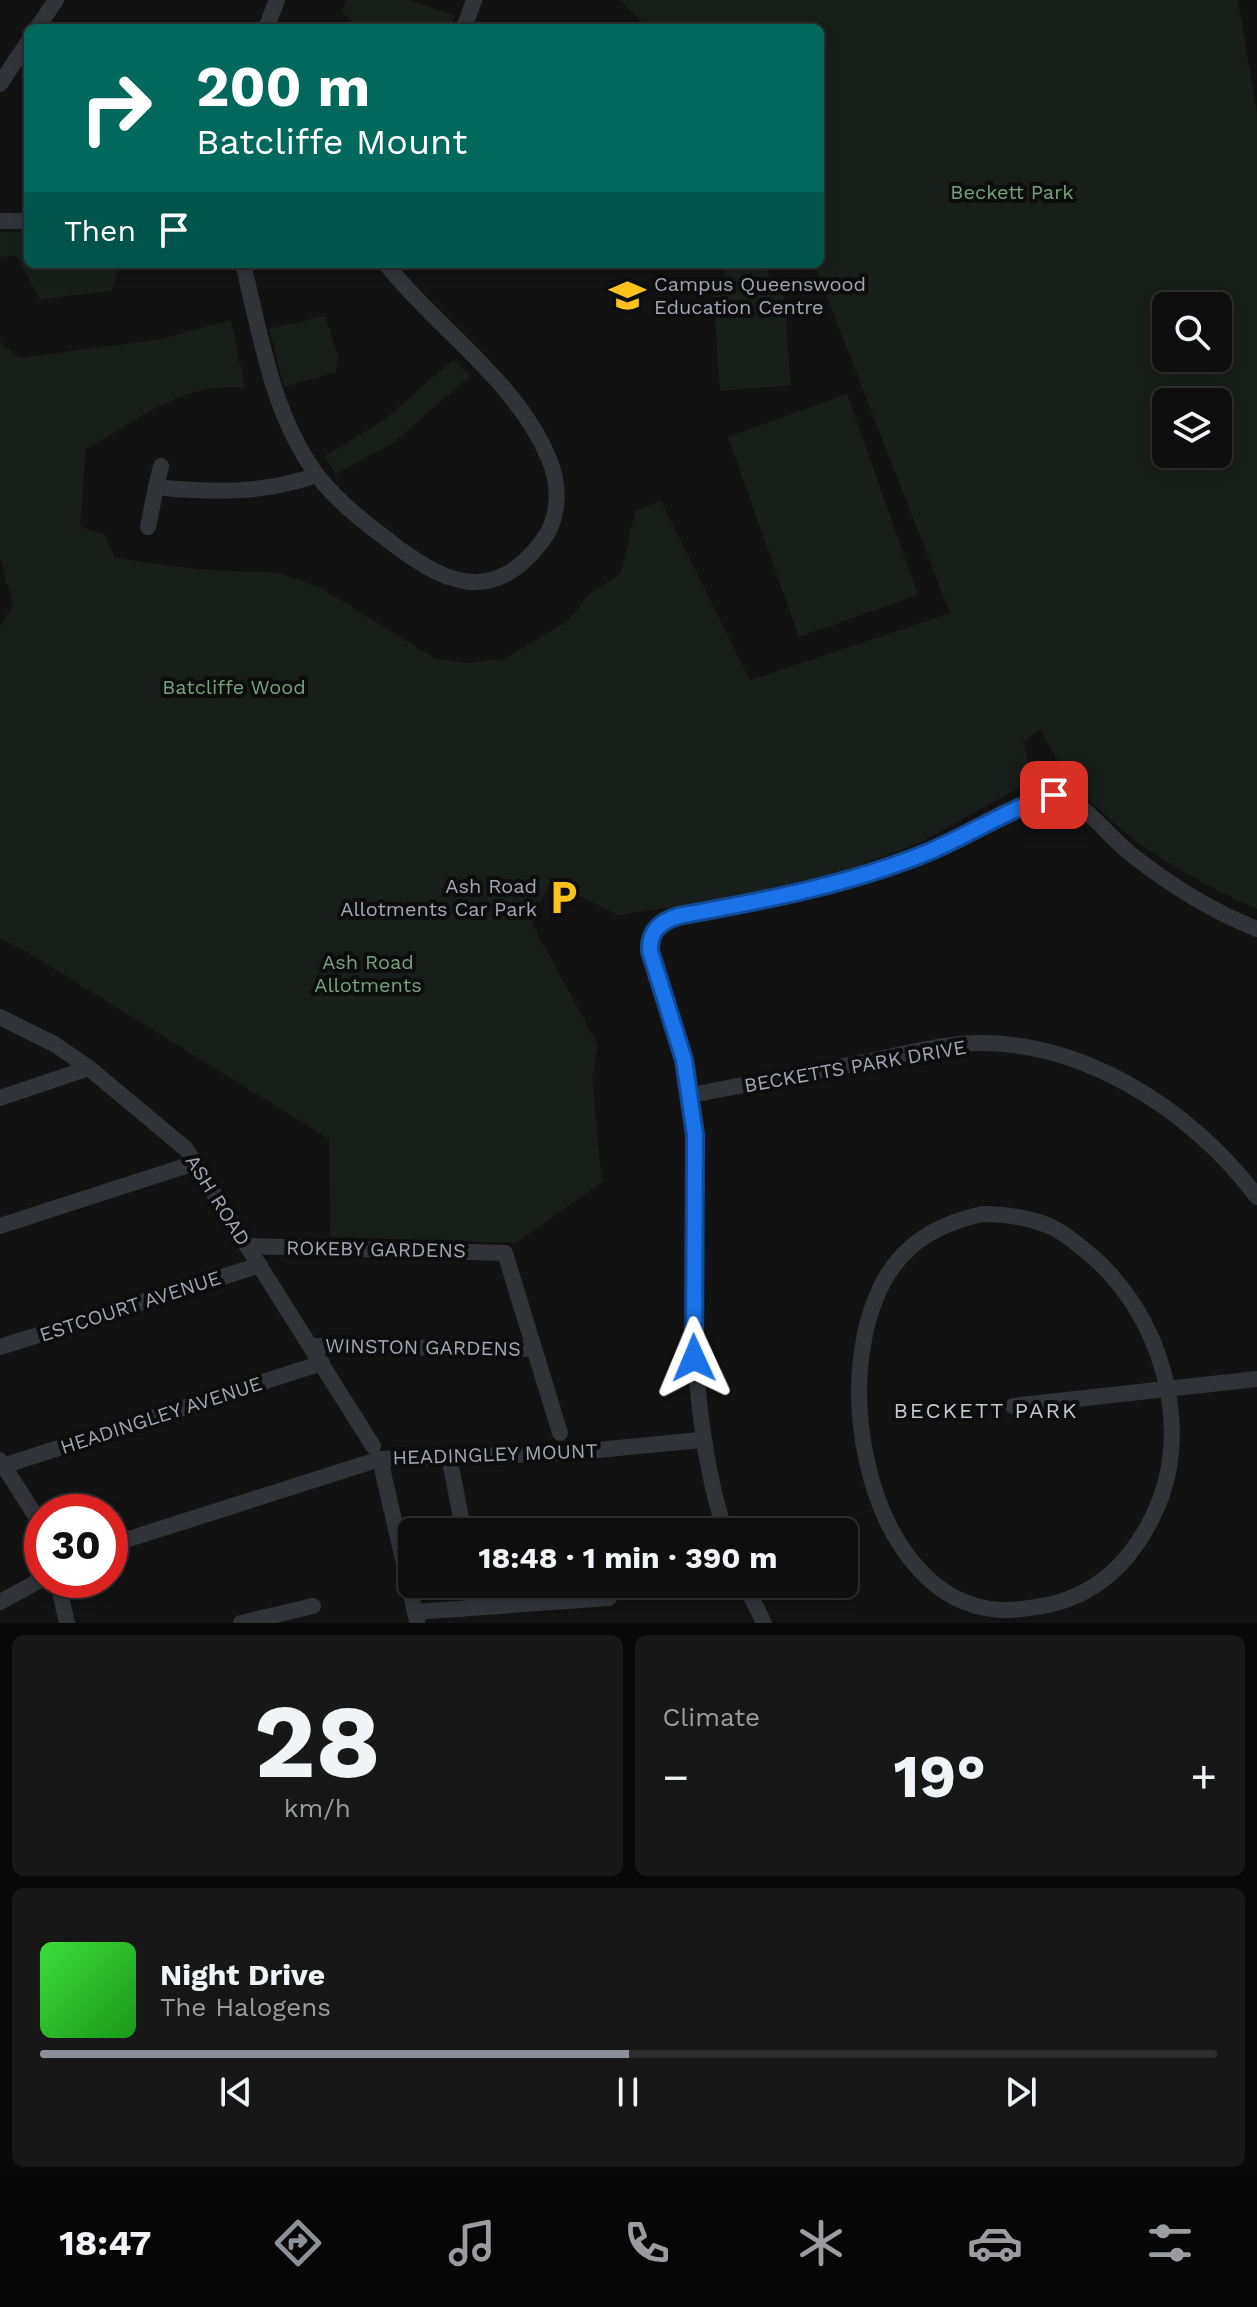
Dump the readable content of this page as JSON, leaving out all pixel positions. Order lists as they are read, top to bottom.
{
  "streets": {
    "street": [
      "BECKETTS PARK DRIVE",
      "ASH ROAD",
      "ROKEBY GARDENS",
      "ESTCOURT AVENUE",
      "WINSTON GARDENS",
      "HEADINGLEY AVENUE",
      "HEADINGLEY MOUNT"
    ]
  },
  "crossings": [
    ["ASH ROAD", "ROKEBY GARDENS"],
    ["ASH ROAD", "ESTCOURT AVENUE"],
    ["ASH ROAD", "WINSTON GARDENS"],
    ["ASH ROAD", "HEADINGLEY AVENUE"],
    ["ASH ROAD", "HEADINGLEY MOUNT"],
    ["ROKEBY GARDENS", "WINSTON GARDENS"]
  ],
  "districts": ["BECKETT PARK"],
  "parks": ["Beckett Park", "Batcliffe Wood", "Ash Road Allotments"],
  "places": {
    "school or university": ["Campus Queenswood Education Centre"],
    "parking": ["Ash Road Allotments Car Park"]
  },
  "page": {
    "turn": ["200 m", "Batcliffe Mount"],
    "then": "Then",
    "limit": "30",
    "trip": "18:48 · 1 min · 390 m",
    "tile": [
      ["28", "km/h"],
      "Climate"
    ],
    "heat": ["−", "19°", "+"],
    "song": ["Night Drive", "The Halogens"],
    "tabs": "18:47"
  }
}
